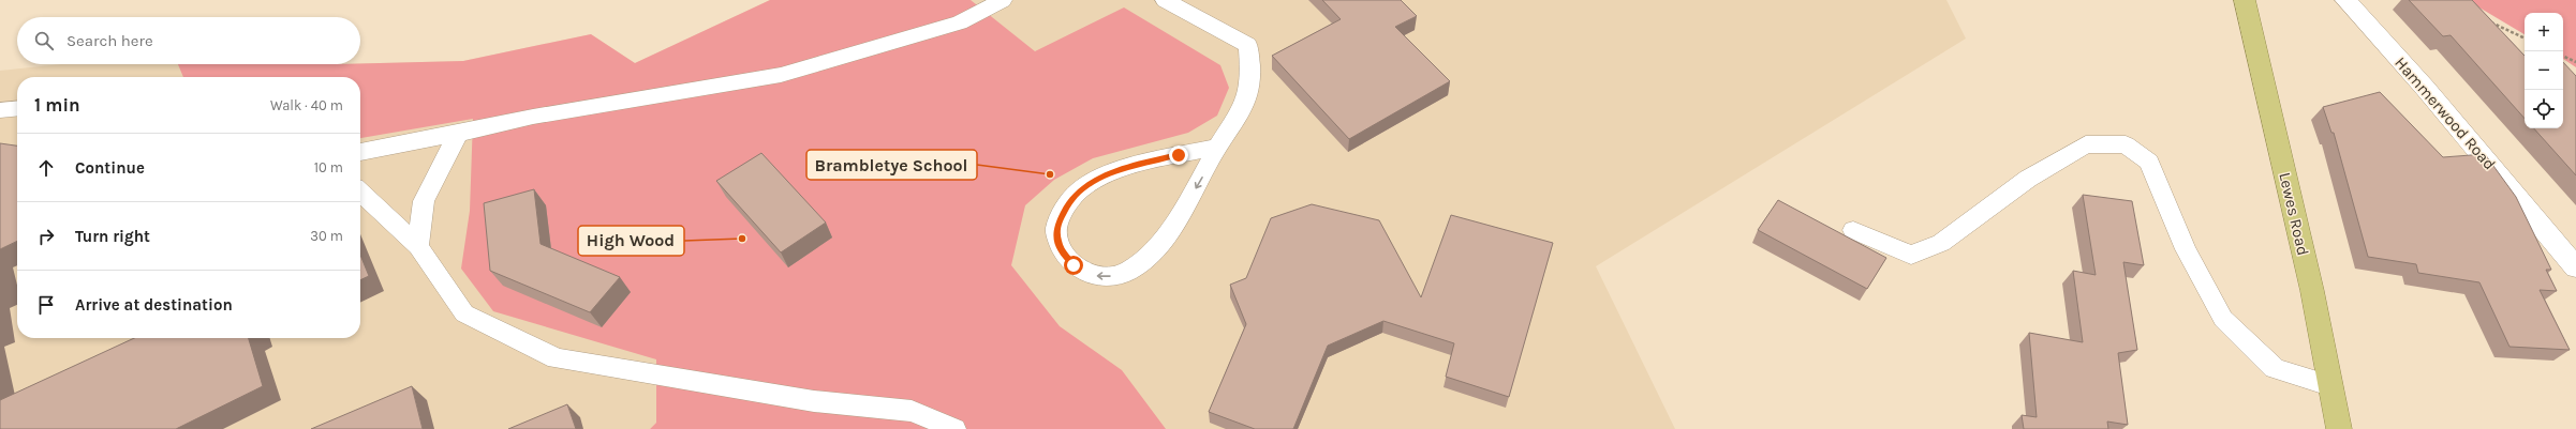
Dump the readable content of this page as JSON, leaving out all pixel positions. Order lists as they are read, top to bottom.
{
  "streets": {
    "highway": ["Lewes Road"],
    "street": ["Hammerwood Road"]
  },
  "places": ["Brambletye School", "High Wood"],
  "page": {
    "map_buttons": ["+", "−"],
    "search": "Search here",
    "heading": ["1 min", "Walk · 40 m"],
    "list": [
      ["Continue", "10 m"],
      ["Turn right", "30 m"],
      "Arrive at destination"
    ]
  }
}
